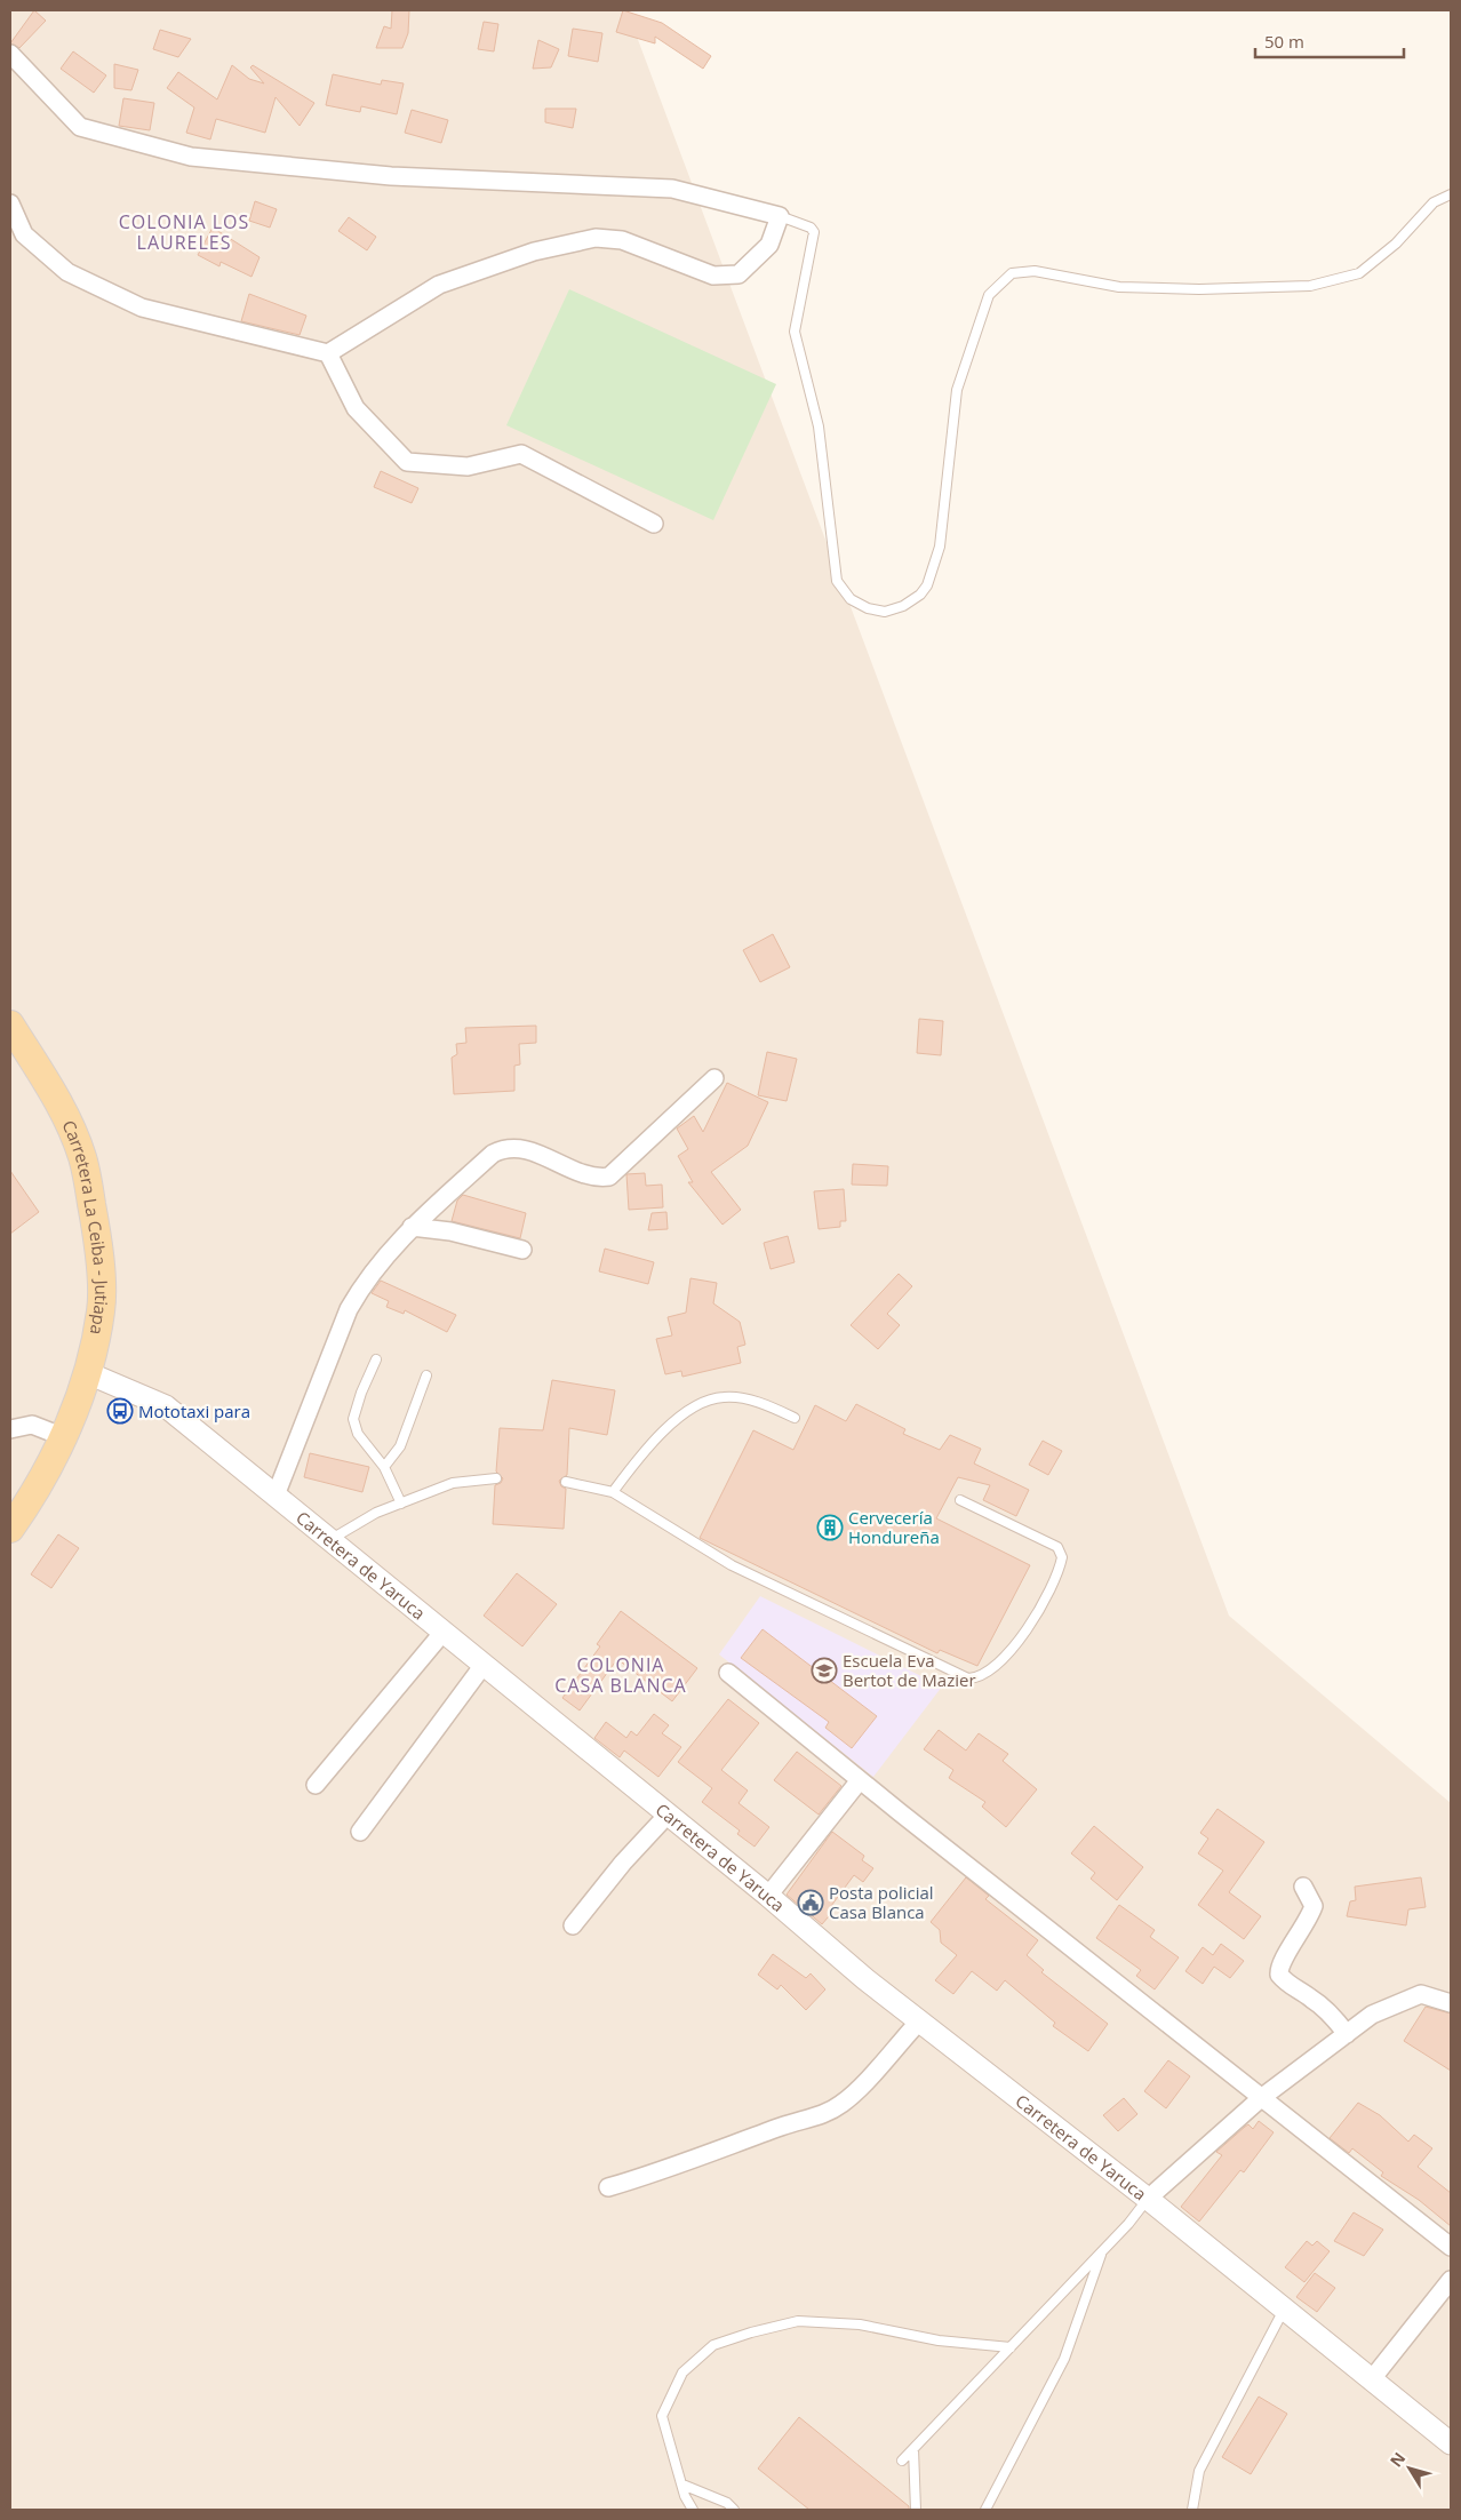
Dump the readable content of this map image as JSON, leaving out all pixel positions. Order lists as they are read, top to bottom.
{
  "streets": {
    "main road": ["Carretera La Ceiba - Jutiapa"],
    "street": ["Carretera de Yaruca"]
  },
  "crossings": [
    ["Carretera La Ceiba - Jutiapa", "Carretera de Yaruca"]
  ],
  "districts": ["COLONIA LOS LAURELES", "COLONIA CASA BLANCA"],
  "places": {
    "bus stop": ["Mototaxi para"],
    "building": ["Cervecería Hondureña"],
    "school or university": ["Escuela Eva Bertot de Mazier"],
    "public building": ["Posta policial Casa Blanca"]
  },
  "scale_bar": "50 m",
  "north": "top left"
}
